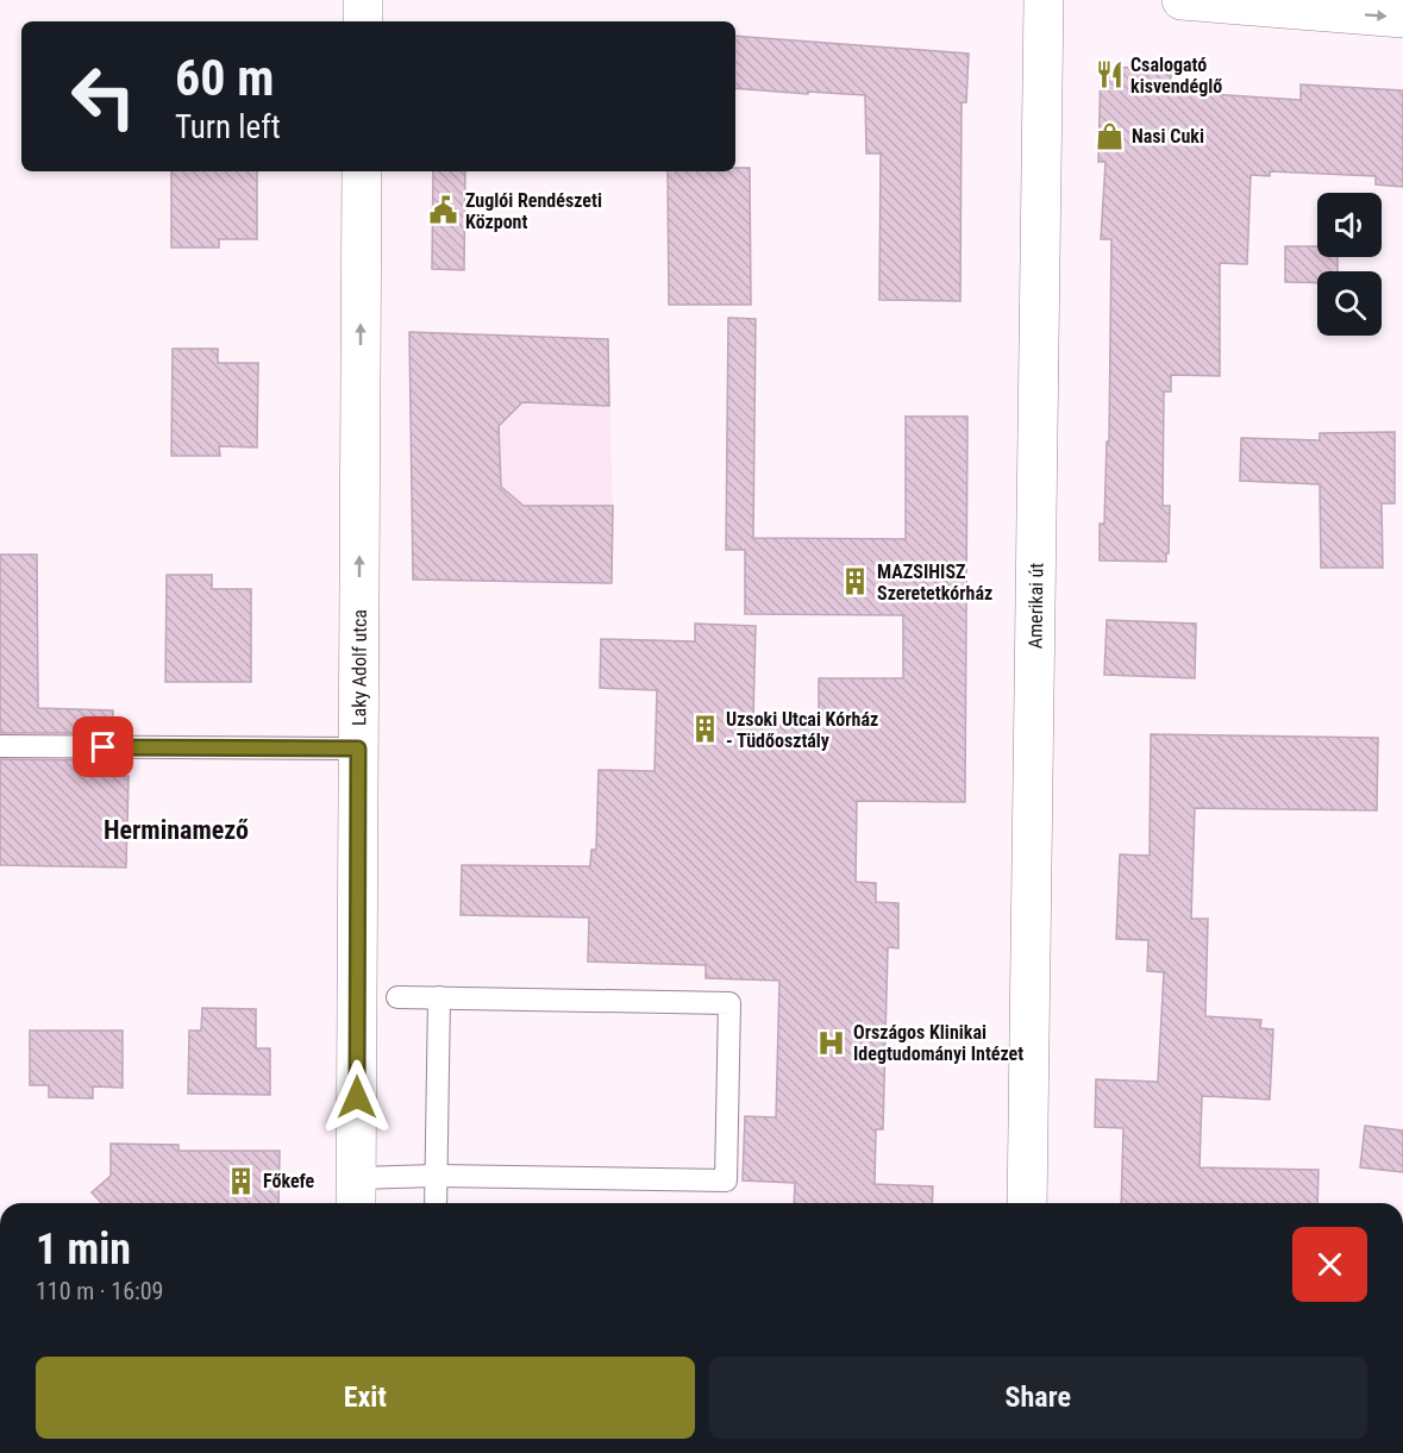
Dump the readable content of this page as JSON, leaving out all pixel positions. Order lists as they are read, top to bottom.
{
  "streets": {
    "street": ["Amerikai út", "Laky Adolf utca"]
  },
  "one_way": ["Laky Adolf utca"],
  "districts": ["Herminamező"],
  "places": {
    "restaurant": ["Csalogató kisvendéglő"],
    "shop": ["Nasi Cuki"],
    "public building": ["Zuglói Rendészeti Központ"],
    "building": ["MAZSIHISZ Szeretetkórház", "Uzsoki Utcai Kórház - Tüdőosztály", "Főkefe"],
    "hospital": ["Országos Klinikai Idegtudományi Intézet"]
  },
  "page": {
    "turn": ["60 m", "Turn left"],
    "heading": ["1 min", "110 m · 16:09"],
    "buttons": ["Exit", "Share"]
  }
}
